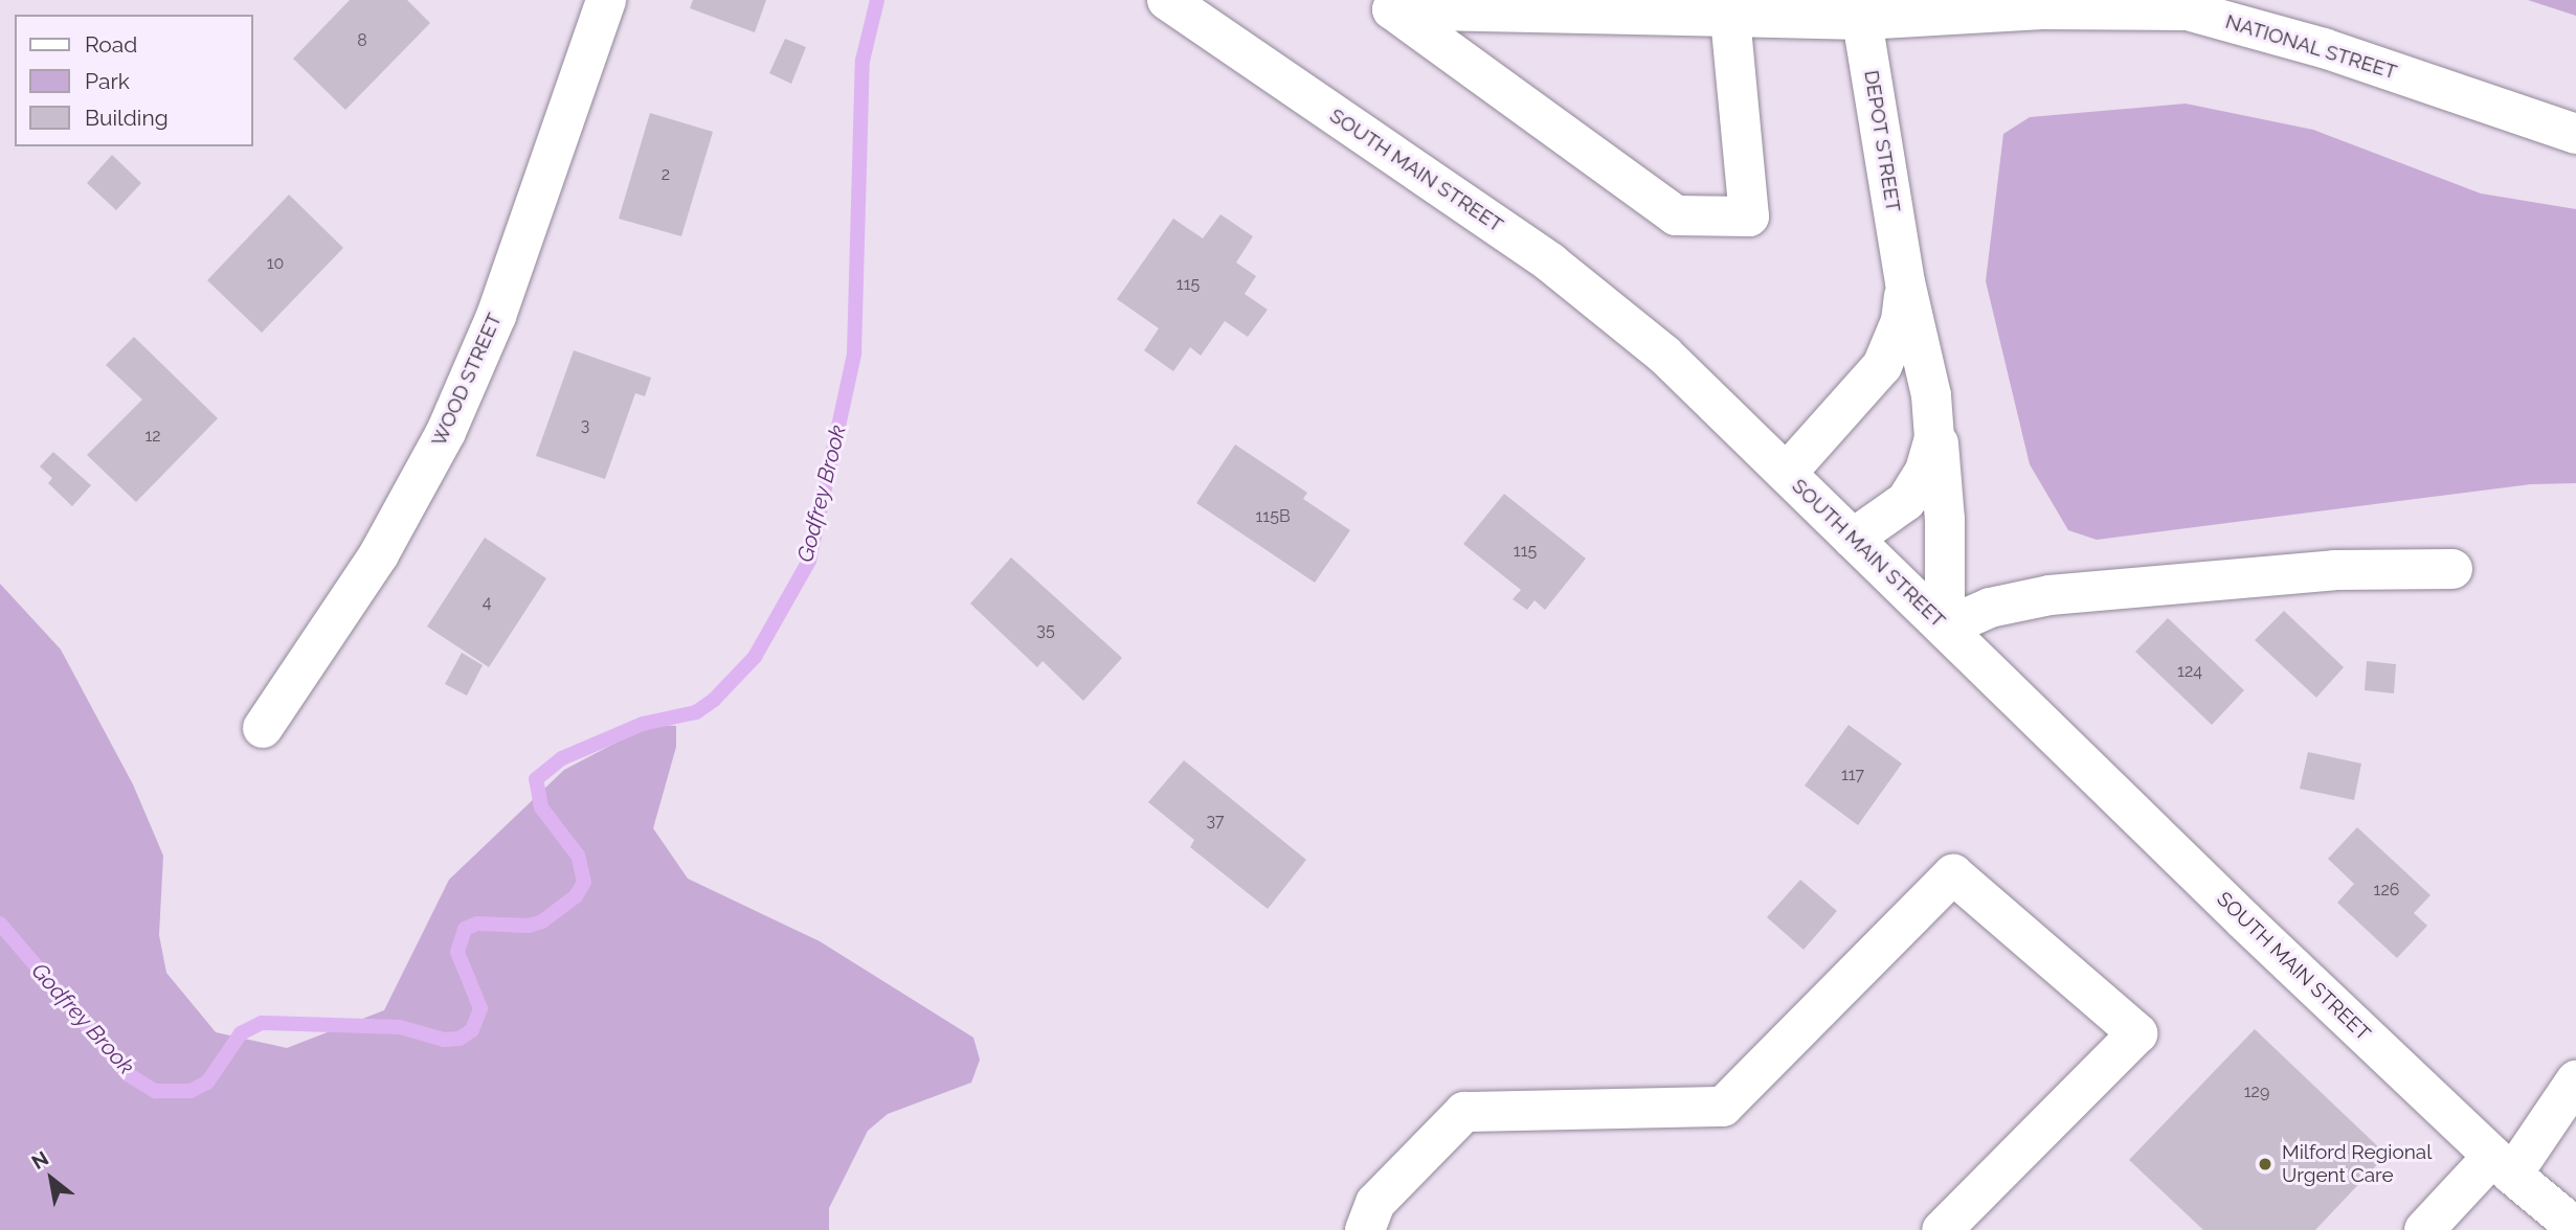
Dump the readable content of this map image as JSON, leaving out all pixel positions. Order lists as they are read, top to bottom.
{
  "streets": {
    "main road": [
      "NATIONAL STREET",
      "DEPOT STREET",
      "SOUTH MAIN STREET",
      "WOOD STREET"
    ]
  },
  "crossings": [
    ["NATIONAL STREET", "DEPOT STREET"],
    ["DEPOT STREET", "SOUTH MAIN STREET"]
  ],
  "water": ["Godfrey Brook"],
  "places": ["Milford Regional Urgent Care"],
  "house_numbers": [
    "8",
    "2",
    "10",
    "115",
    "3",
    "12",
    "115B",
    "115",
    "4",
    "35",
    "124",
    "117",
    "37",
    "126",
    "129"
  ],
  "legend": ["Road", "Park", "Building"],
  "north": "top left"
}
